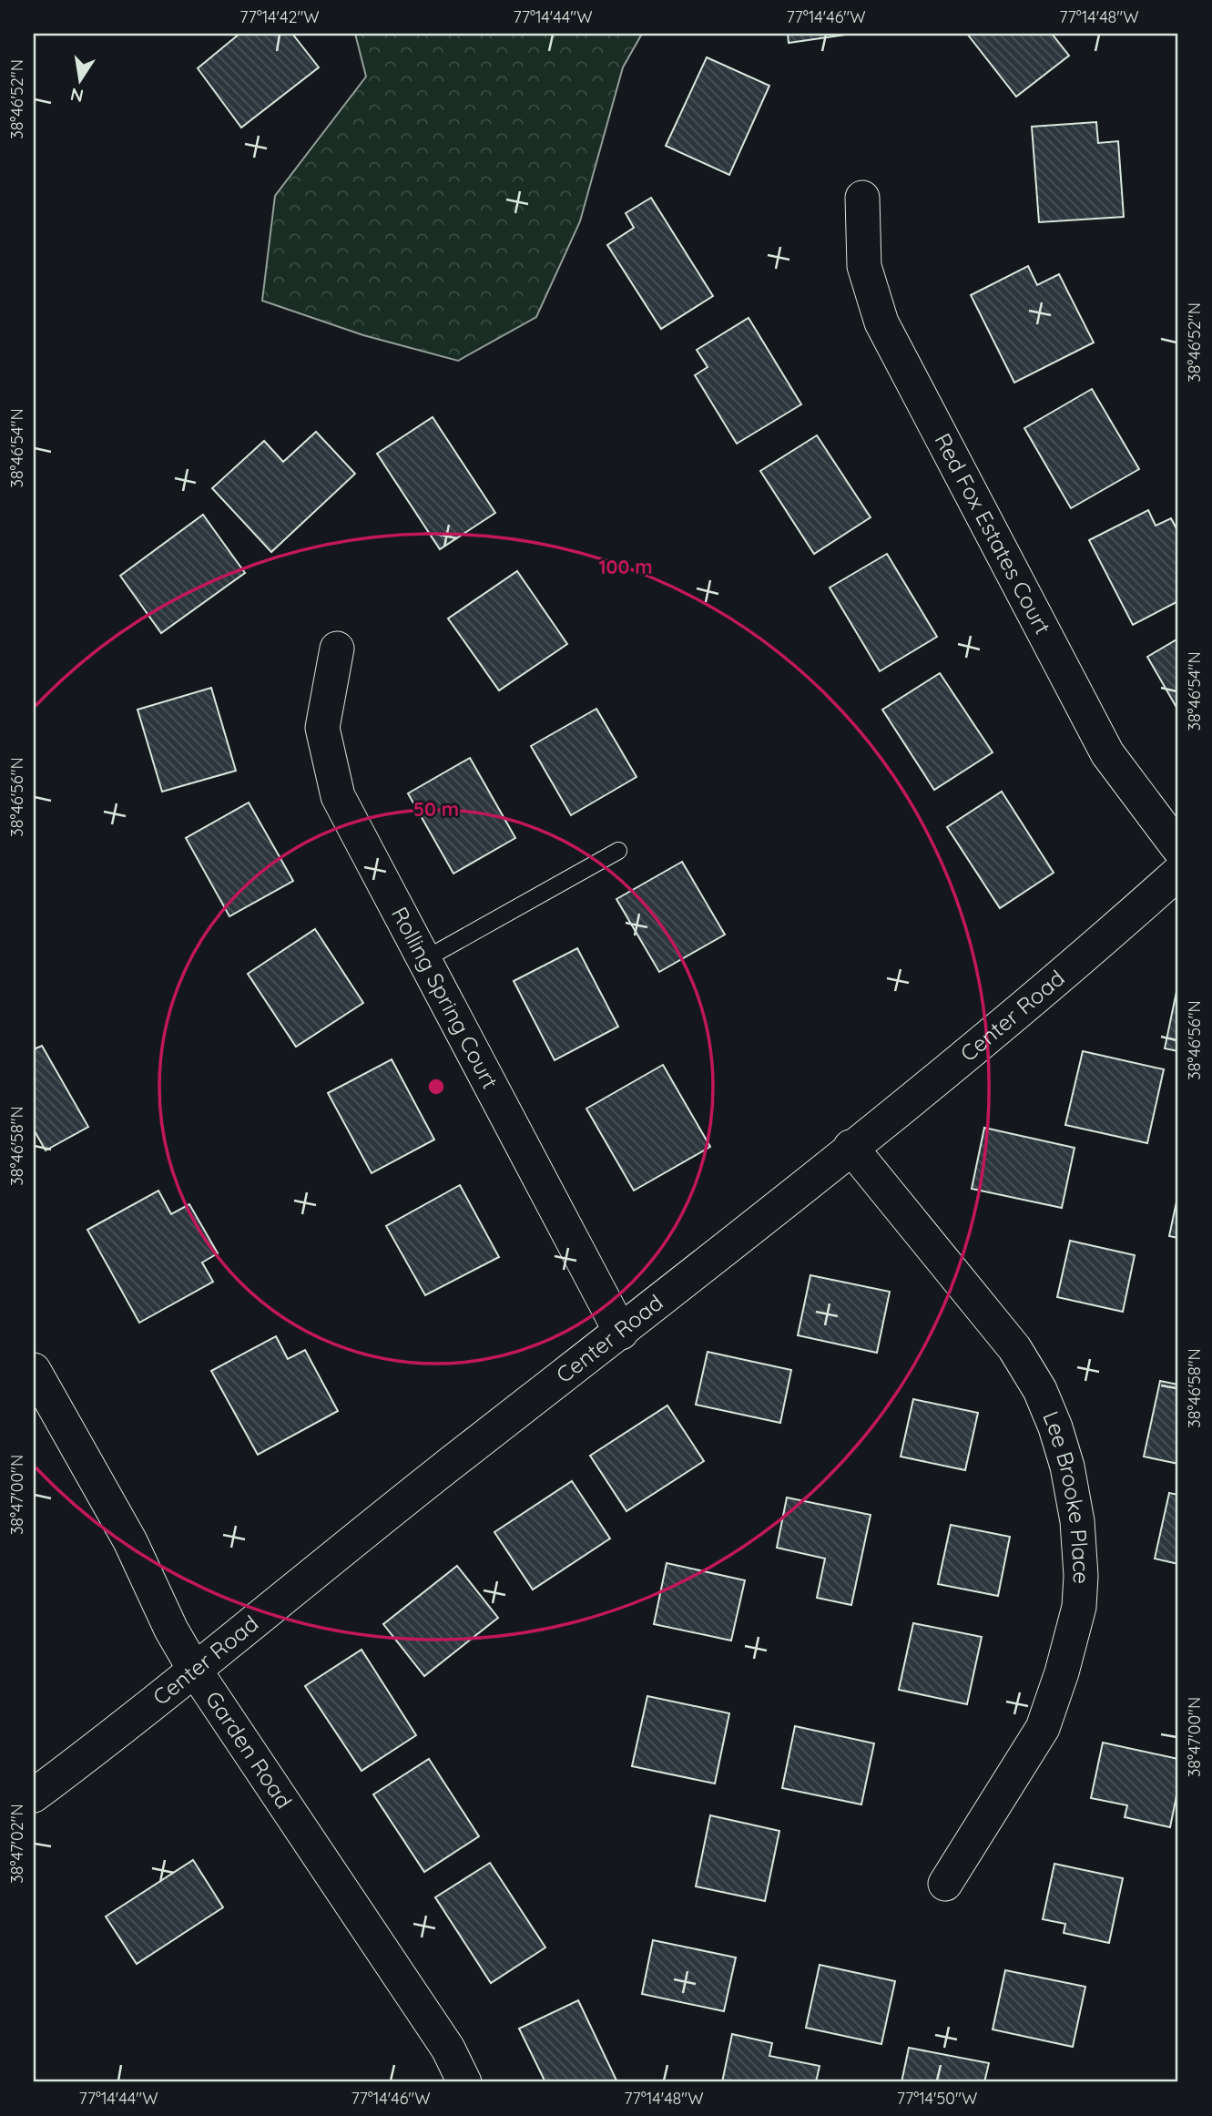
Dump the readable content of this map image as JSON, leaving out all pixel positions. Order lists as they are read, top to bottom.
{
  "streets": {
    "street": [
      "Red Fox Estates Court",
      "Rolling Spring Court",
      "Center Road",
      "Lee Brooke Place",
      "Garden Road"
    ]
  },
  "crossings": [
    ["Rolling Spring Court", "Center Road"],
    ["Center Road", "Lee Brooke Place"],
    ["Center Road", "Garden Road"]
  ],
  "north": "bottom",
  "coordinates": [
    "77°14'42\"W",
    "77°14'44\"W",
    "77°14'46\"W",
    "77°14'48\"W",
    "38°46'52\"N",
    "38°46'54\"N",
    "38°46'56\"N",
    "38°46'58\"N",
    "38°47'00\"N",
    "38°47'02\"N",
    "77°14'50\"W"
  ],
  "rings": ["100 m", "50 m"]
}
